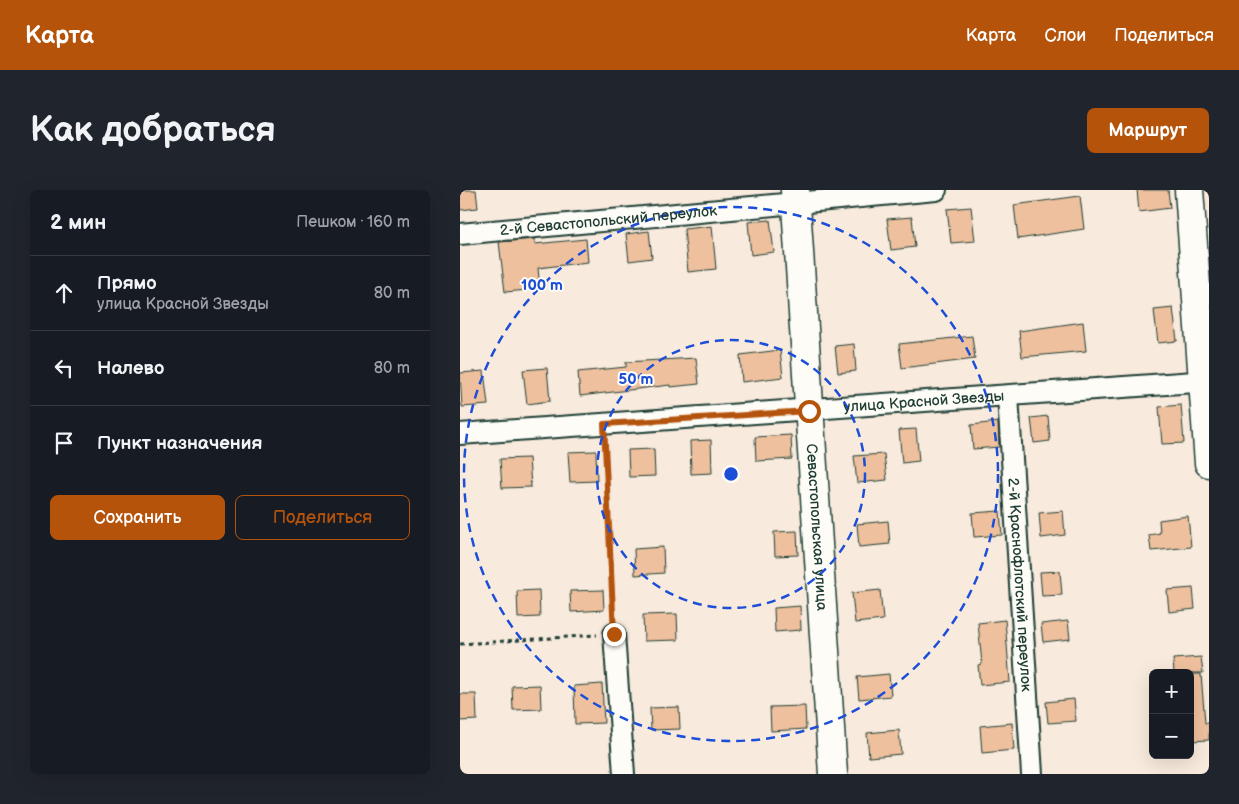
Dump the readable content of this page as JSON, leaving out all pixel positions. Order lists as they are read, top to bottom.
{
  "streets": {
    "street": [
      "2-й Севастопольский переулок",
      "улица Красной Звезды",
      "Севастопольская улица",
      "2-й Краснофлотский переулок"
    ]
  },
  "crossings": [
    ["2-й Севастопольский переулок", "Севастопольская улица"],
    ["улица Красной Звезды", "Севастопольская улица"],
    ["улица Красной Звезды", "2-й Краснофлотский переулок"]
  ],
  "page": {
    "header": "Карта",
    "nav": ["Карта", "Слои", "Поделиться"],
    "buttons": [
      "Маршрут",
      ["Сохранить", "Поделиться"]
    ],
    "title": "Как добраться",
    "heading": ["2 мин", "Пешком · 160 m"],
    "list": [
      ["Прямо", "улица Красной Звезды", "80 m"],
      ["Налево", "80 m"],
      "Пункт назначения"
    ],
    "map_buttons": ["+", "−"]
  },
  "rings": ["100 m", "50 m"]
}
